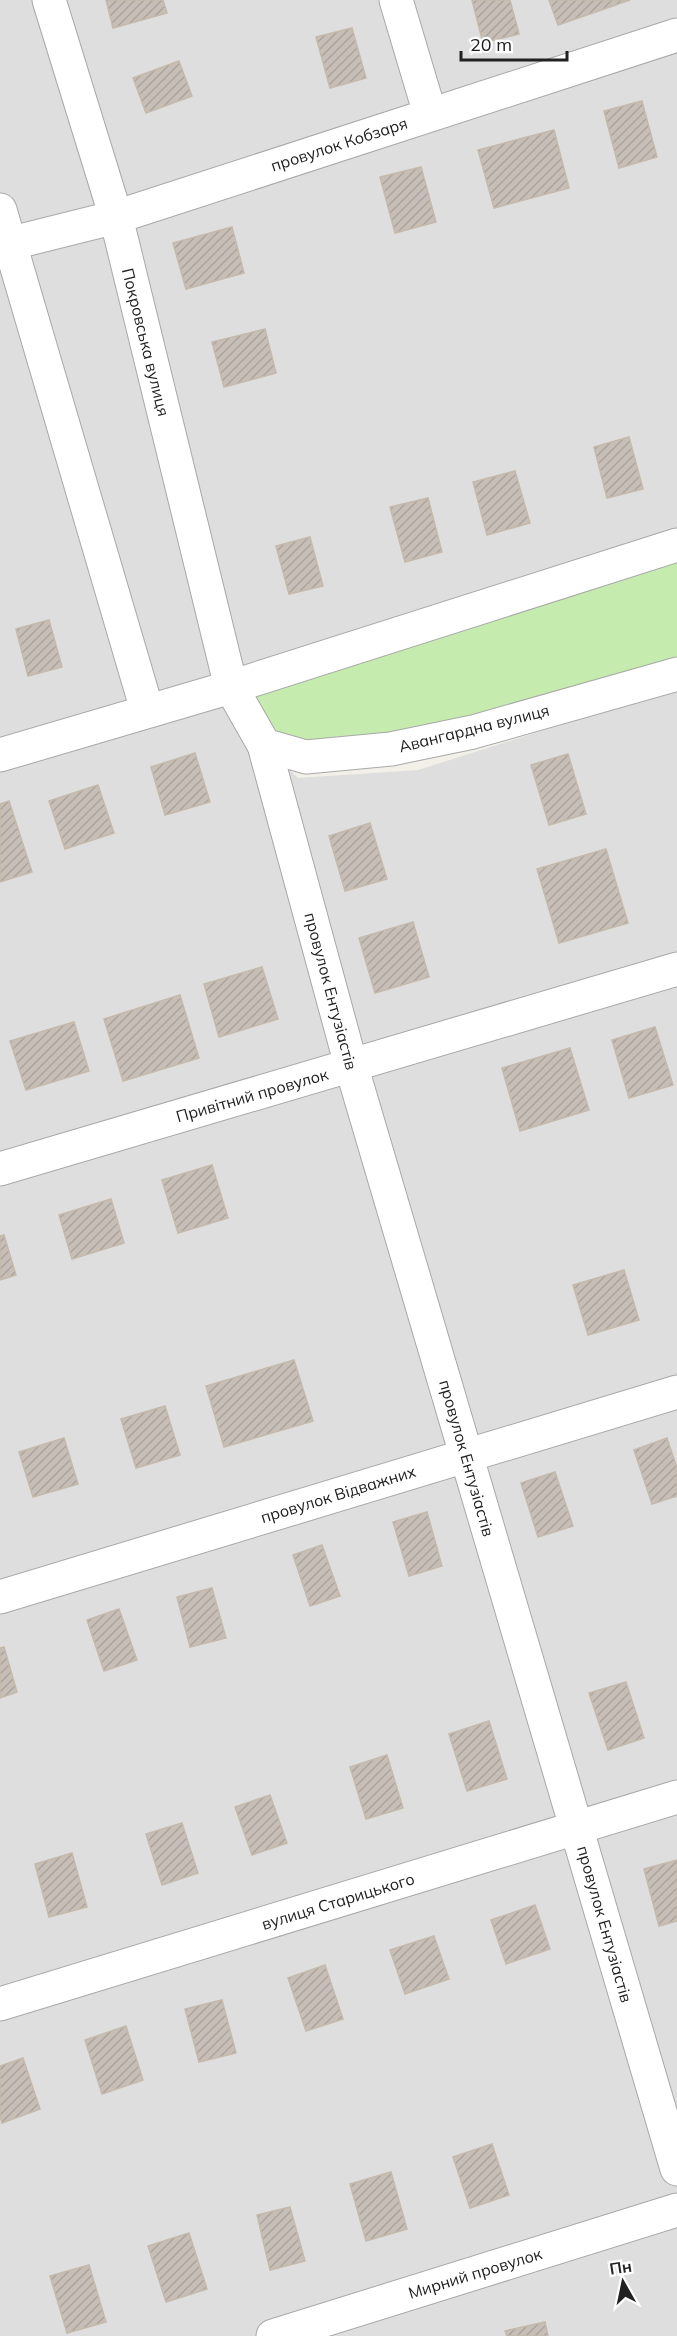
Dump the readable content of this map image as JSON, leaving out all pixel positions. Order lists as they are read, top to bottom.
{
  "streets": {
    "street": [
      "провулок Кобзаря",
      "Покровська вулиця",
      "Авангардна вулиця",
      "провулок Ентузіастів",
      "Привітний провулок",
      "провулок Відважних",
      "вулиця Старицького",
      "Мирний провулок"
    ]
  },
  "crossings": [
    ["провулок Кобзаря", "Покровська вулиця"],
    ["Авангардна вулиця", "провулок Ентузіастів"],
    ["провулок Ентузіастів", "Привітний провулок"],
    ["провулок Ентузіастів", "провулок Відважних"],
    ["провулок Ентузіастів", "вулиця Старицького"]
  ],
  "scale_bar": "20 m",
  "north": "top"
}
